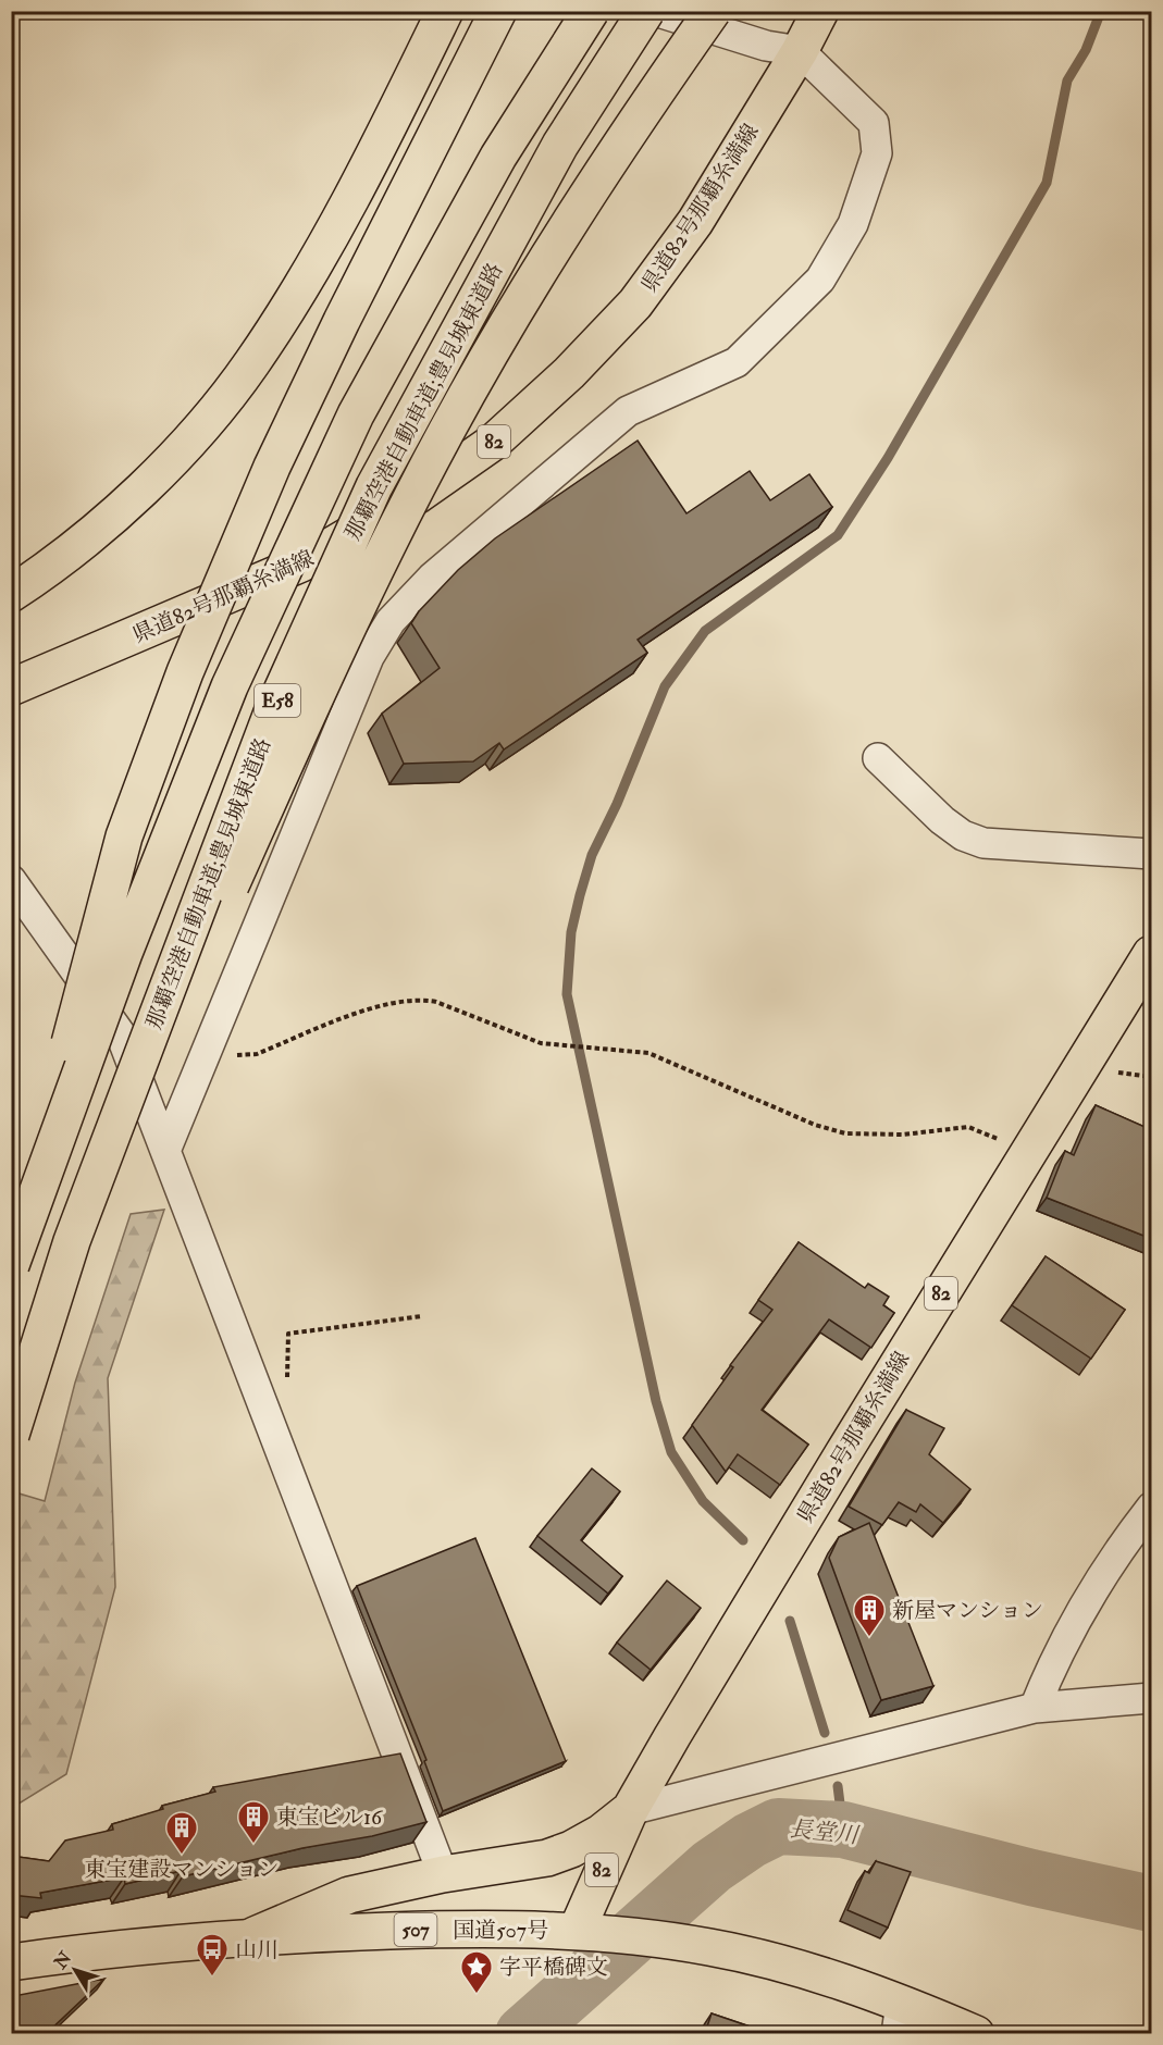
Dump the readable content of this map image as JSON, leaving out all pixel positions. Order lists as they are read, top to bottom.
{
  "streets": {
    "main road": [
      "県道82号那覇糸満線",
      "那覇空港自動車道;豊見城東道路",
      "82",
      "E58",
      "507",
      "国道507号"
    ]
  },
  "crossings": [
    ["県道82号那覇糸満線", "国道507号"]
  ],
  "water": ["長堂川"],
  "places": {
    "building": ["新屋マンション", "東宝ビル16", "東宝建設マンション"],
    "bus stop": ["山川"],
    "place": ["字平橋碑文"]
  },
  "north": "top left"
}
